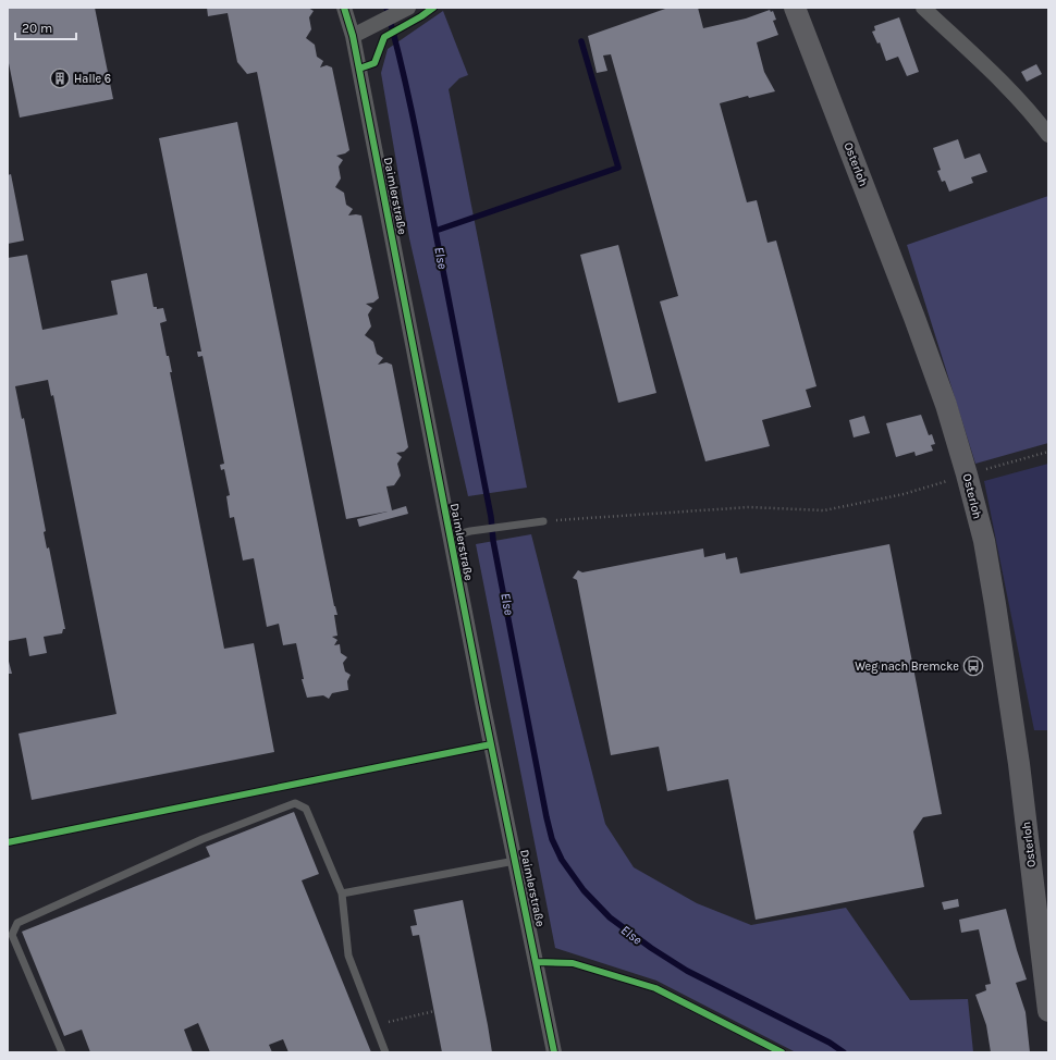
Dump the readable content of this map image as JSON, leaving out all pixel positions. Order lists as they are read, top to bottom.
{
  "streets": {
    "main road": ["Osterloh"],
    "street": ["Daimlerstraße"]
  },
  "water": ["Else"],
  "places": {
    "building": ["Halle 6"],
    "bus stop": ["Weg nach Bremcke"]
  },
  "scale_bar": "20 m"
}
